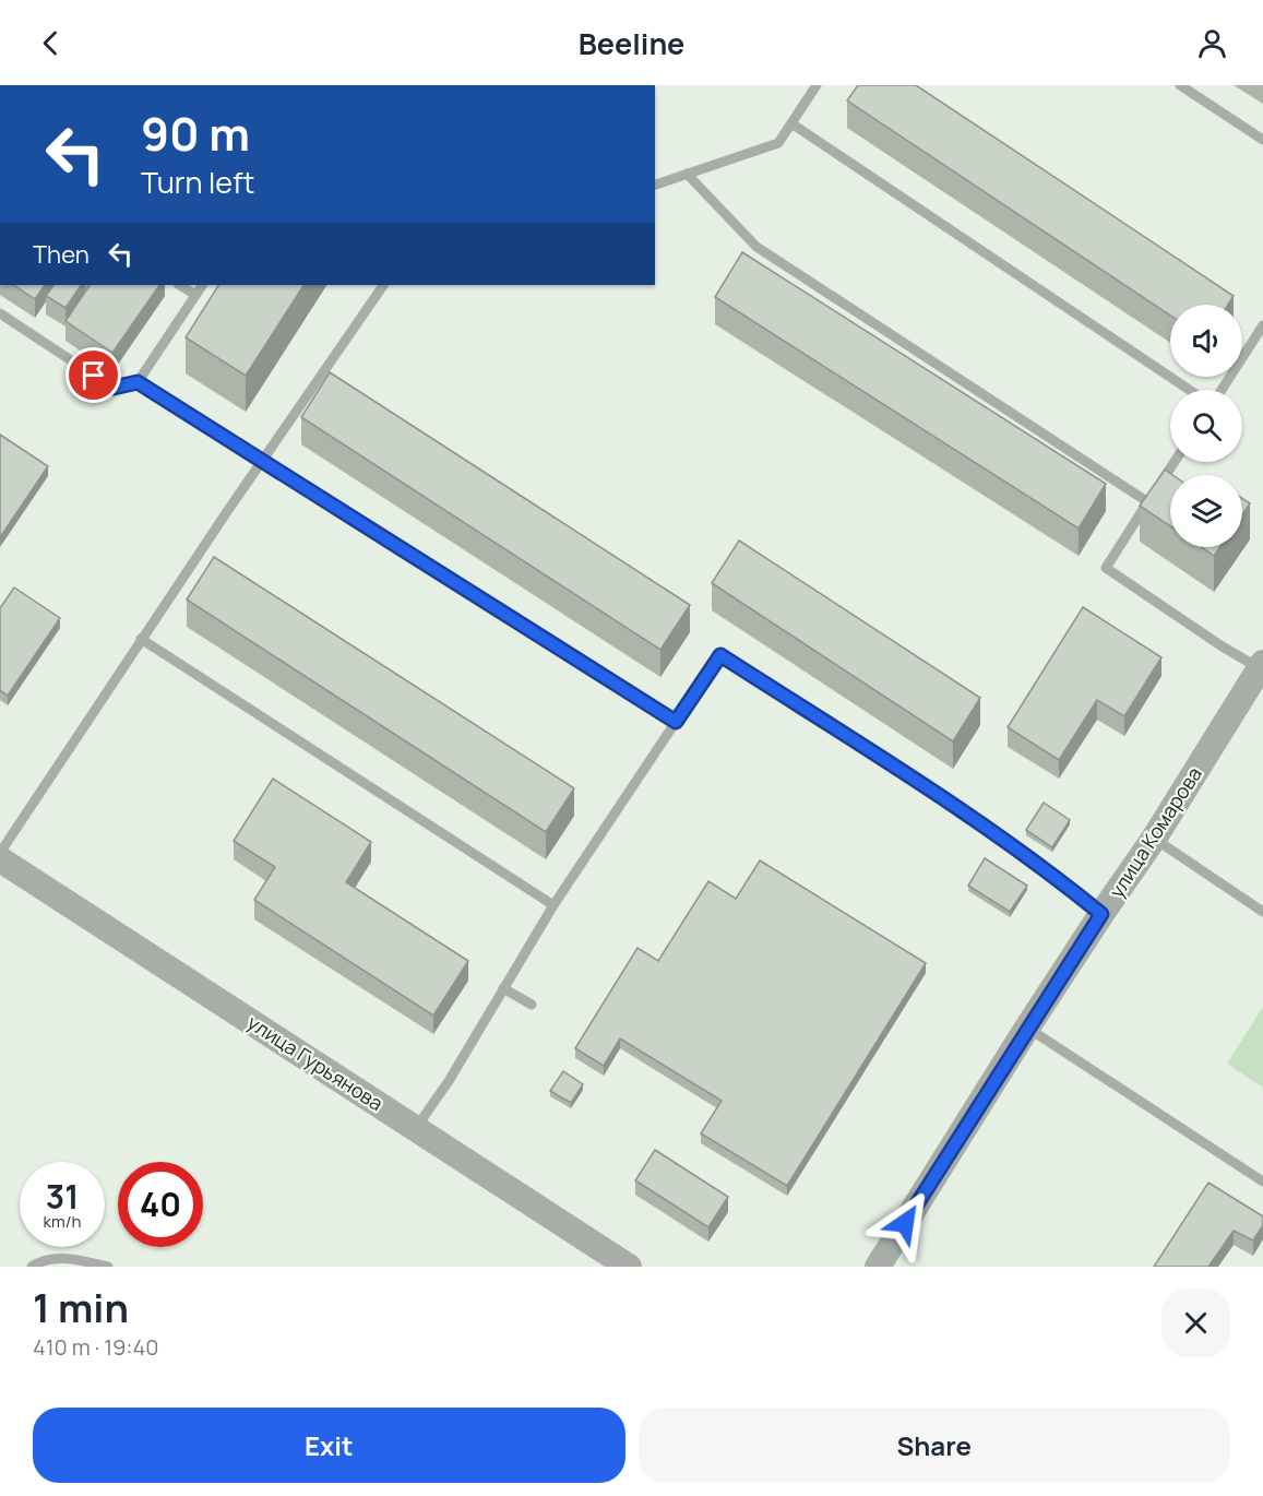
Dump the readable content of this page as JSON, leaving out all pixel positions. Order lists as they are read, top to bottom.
{
  "streets": {
    "street": ["улица Комарова", "улица Гурьянова"]
  },
  "page": {
    "header": "Beeline",
    "turn": ["90 m", "Turn left"],
    "then": "Then",
    "speed": "31 km/h",
    "limit": "40",
    "heading": ["1 min", "410 m · 19:40"],
    "buttons": ["Exit", "Share"]
  }
}
